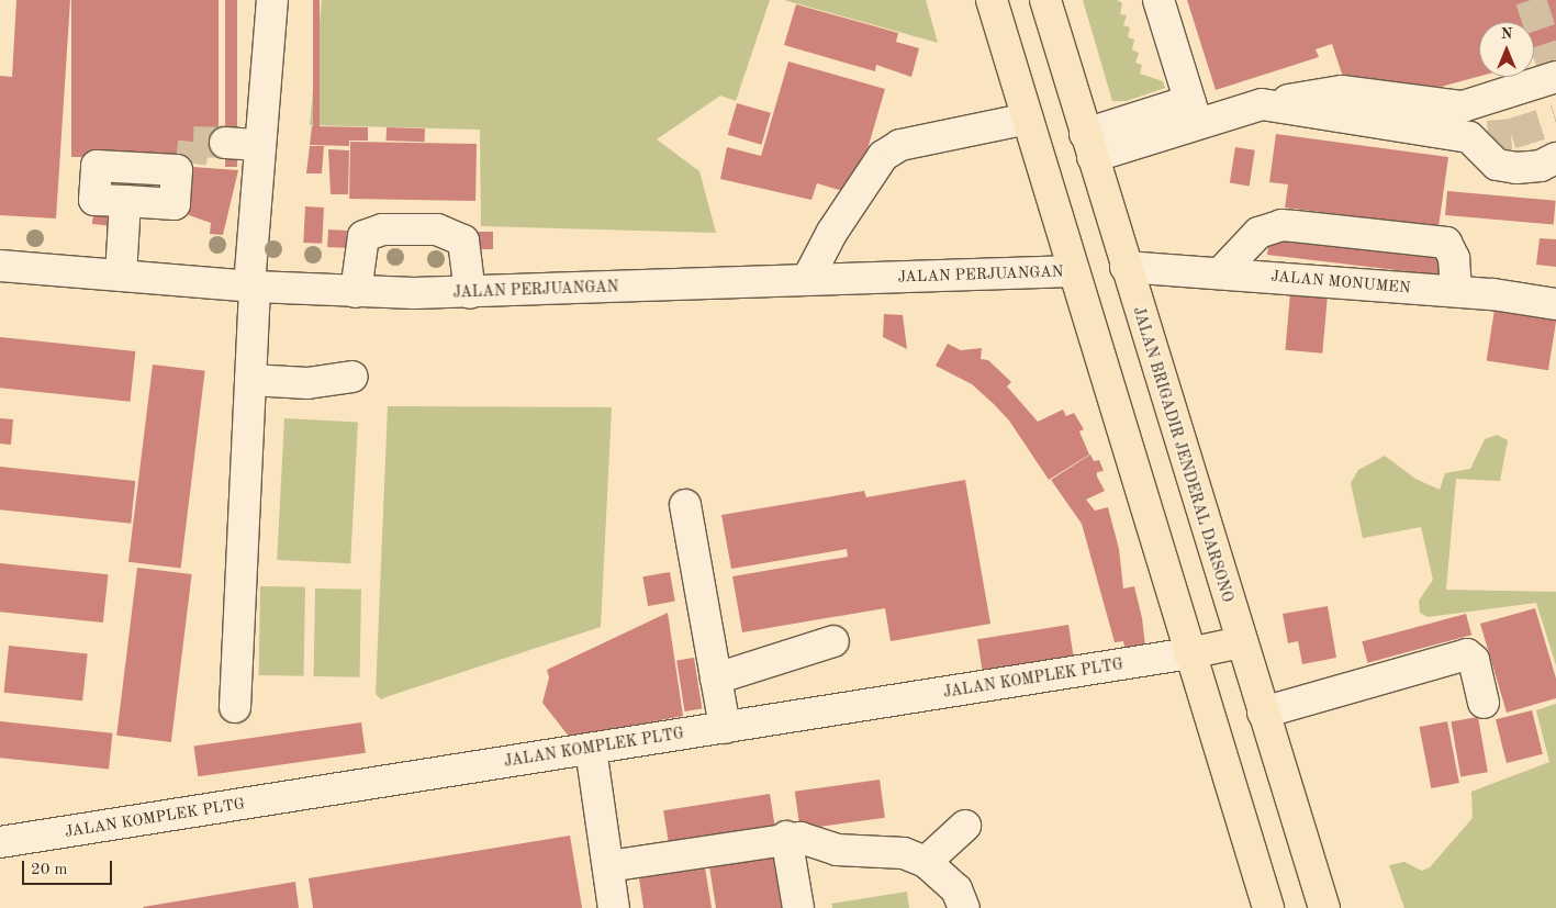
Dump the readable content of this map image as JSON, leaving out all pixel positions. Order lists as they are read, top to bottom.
{
  "streets": {
    "highway": ["JALAN BRIGADIR JENDERAL DARSONO"],
    "street": ["JALAN PERJUANGAN", "JALAN MONUMEN", "JALAN KOMPLEK PLTG"]
  },
  "crossings": [
    ["JALAN MONUMEN", "JALAN BRIGADIR JENDERAL DARSONO"]
  ],
  "scale_bar": "20 m",
  "north": "top"
}
